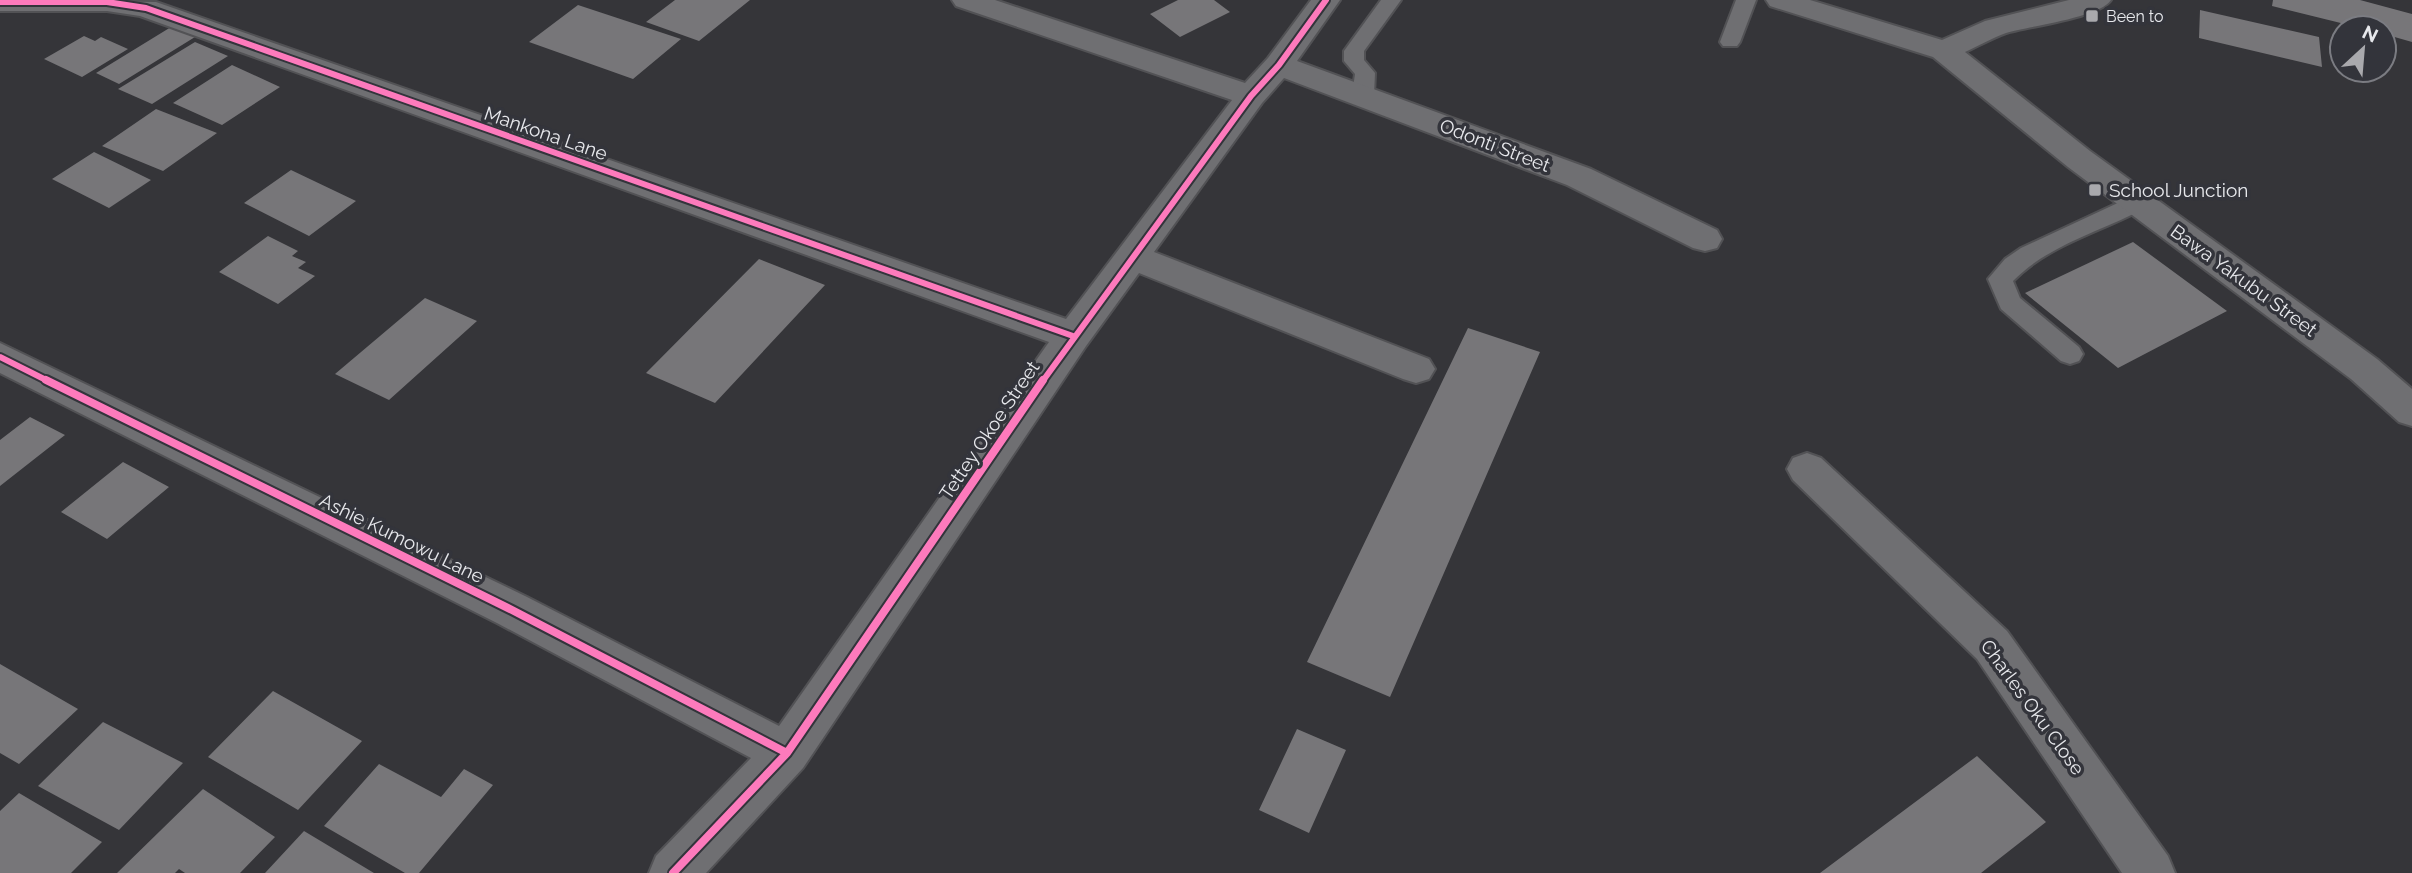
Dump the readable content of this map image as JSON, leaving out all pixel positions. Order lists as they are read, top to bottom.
{
  "streets": {
    "street": [
      "Mankona Lane",
      "Odonti Street",
      "Bawa Yakubu Street",
      "Tettey Okoe Street",
      "Ashie Kumowu Lane",
      "Charles Oku Close"
    ]
  },
  "crossings": [
    ["Mankona Lane", "Tettey Okoe Street"],
    ["Odonti Street", "Tettey Okoe Street"],
    ["Tettey Okoe Street", "Ashie Kumowu Lane"]
  ],
  "places": {
    "transit": ["Been to", "School Junction"]
  },
  "north": "top right"
}
